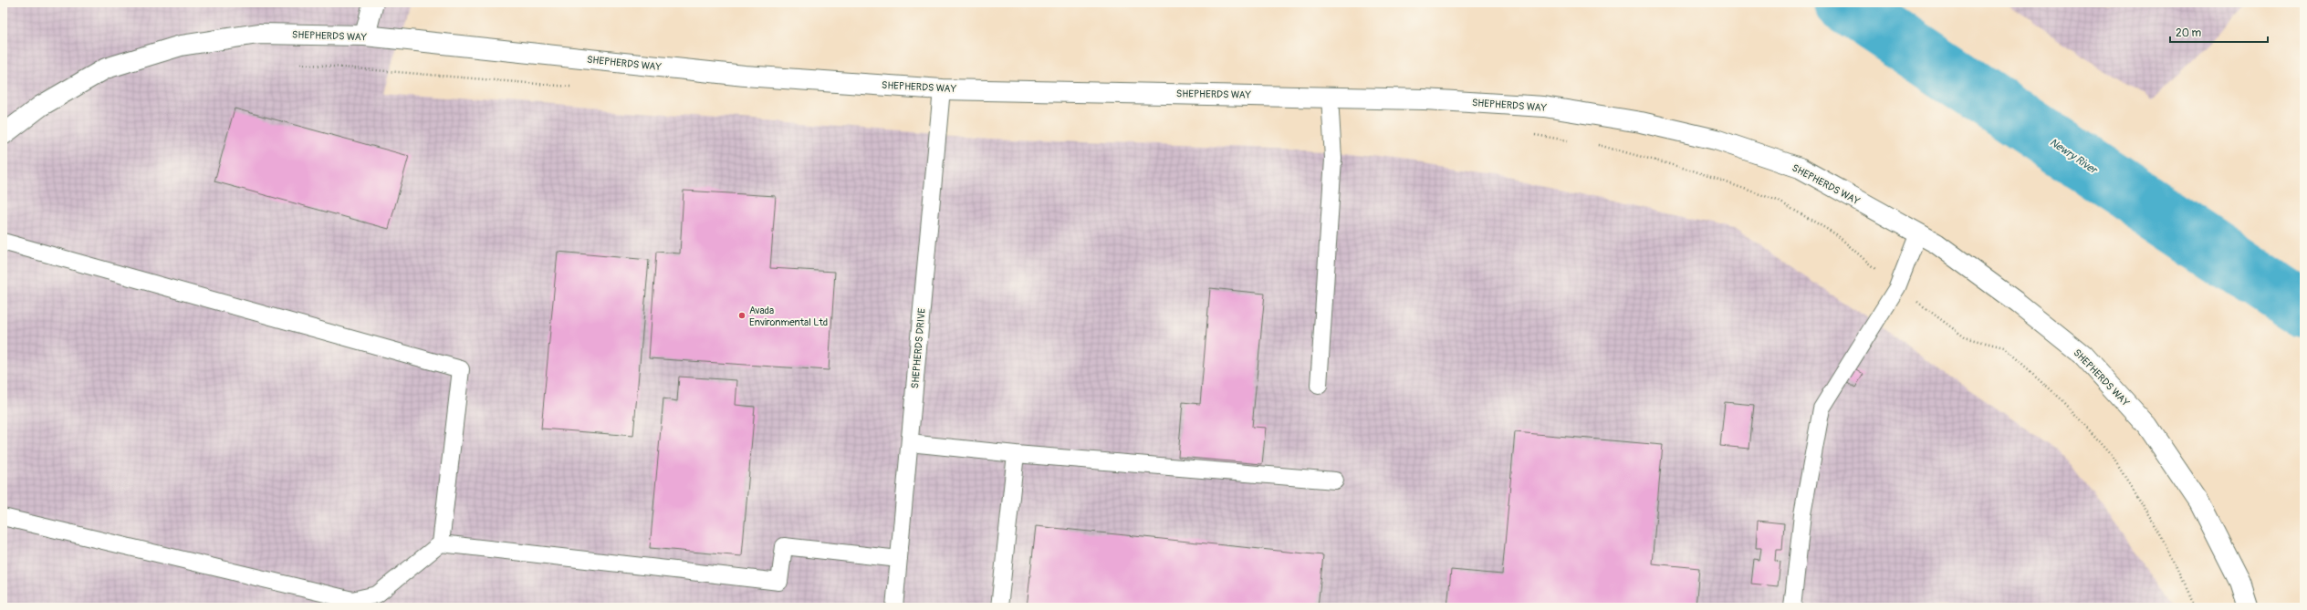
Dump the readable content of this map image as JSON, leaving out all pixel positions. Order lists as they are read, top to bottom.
{
  "streets": {
    "street": ["SHEPHERDS WAY"],
    "lane": ["SHEPHERDS DRIVE"]
  },
  "crossings": [
    ["SHEPHERDS WAY", "SHEPHERDS DRIVE"]
  ],
  "water": ["Newry River"],
  "places": ["Avada Environmental Ltd"],
  "scale_bar": "20 m"
}
